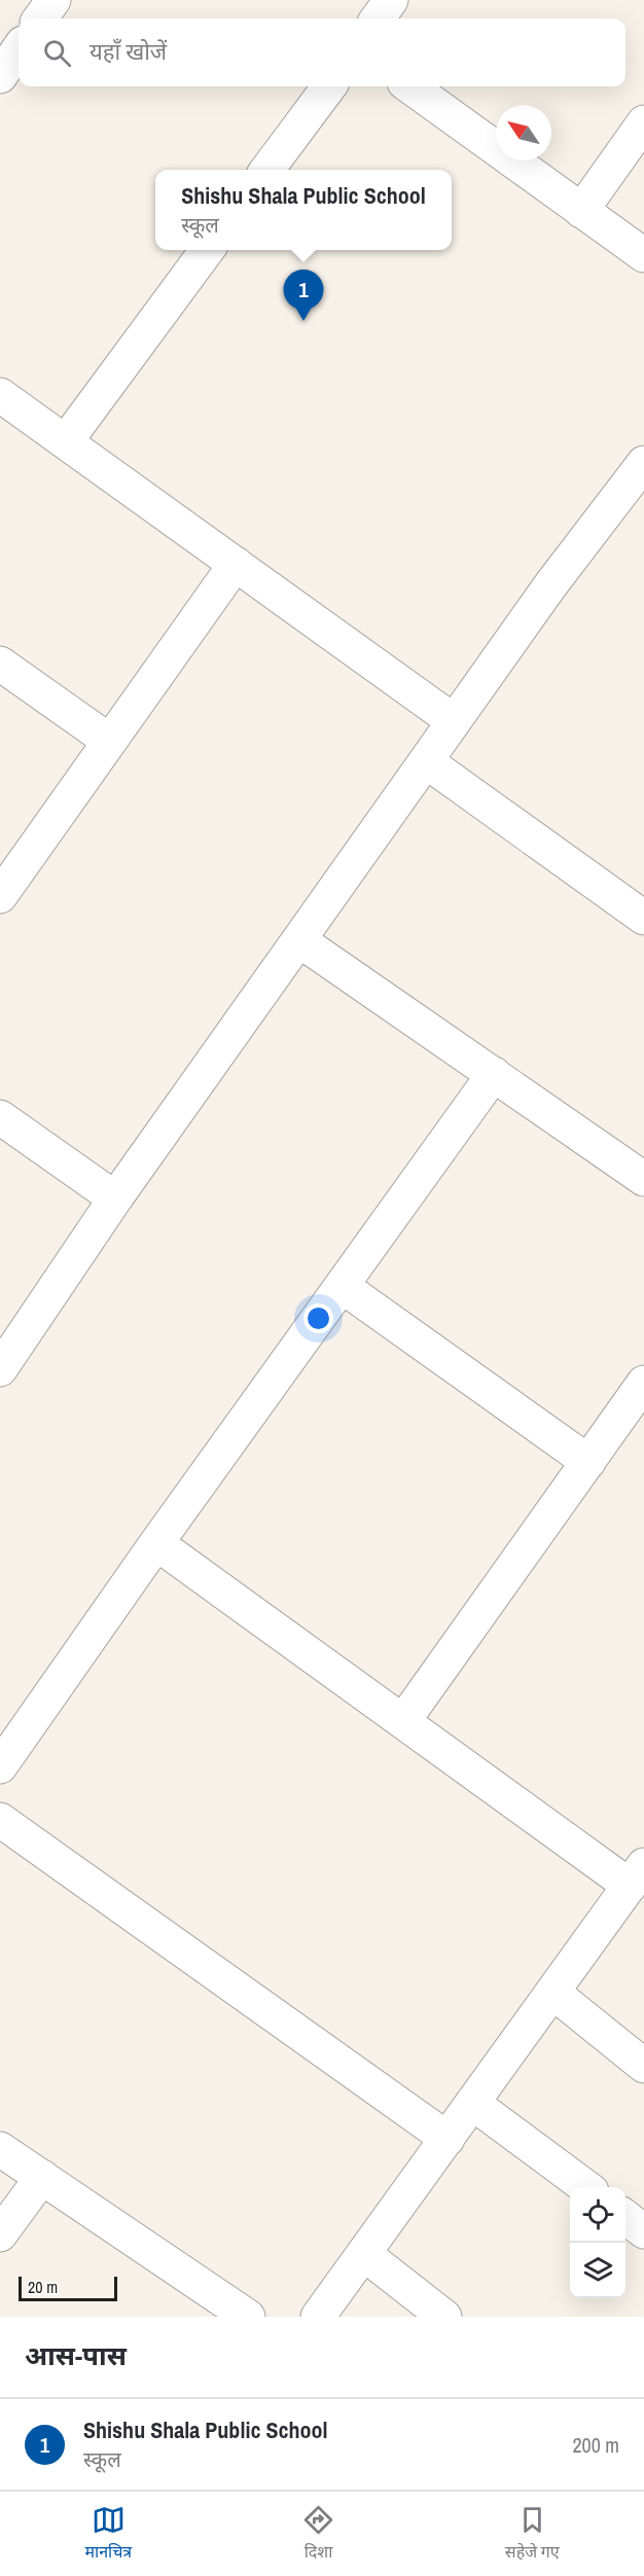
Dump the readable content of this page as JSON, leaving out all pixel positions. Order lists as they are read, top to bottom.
{
  "scale_bar": "20 m",
  "north": "top left",
  "page": {
    "search": "यहाँ खोजें",
    "popup": ["Shishu Shala Public School", "स्कूल"],
    "pins": "1",
    "scale": "20 m",
    "heading": "आस-पास",
    "list": [
      {
        "mark": "1",
        "name": "Shishu Shala Public School",
        "note": "स्कूल",
        "value": "200 m"
      }
    ],
    "nav": ["मानचित्र", "दिशा", "सहेजे गए"]
  }
}
